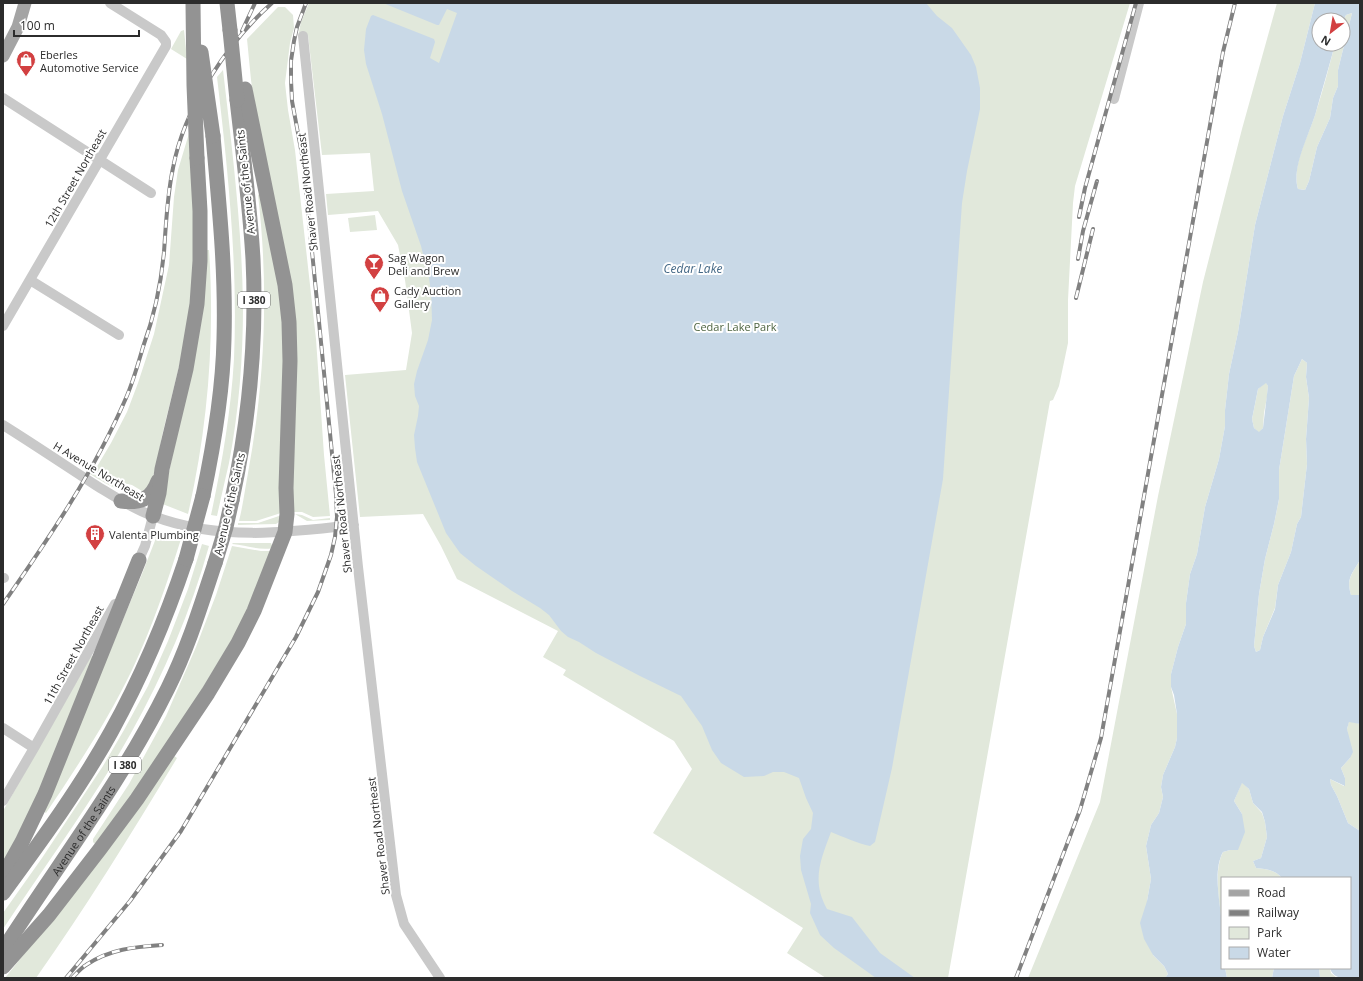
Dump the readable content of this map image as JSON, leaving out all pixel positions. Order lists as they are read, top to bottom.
{
  "streets": {
    "highway": ["Avenue of the Saints", "I 380"],
    "street": [
      "12th Street Northeast",
      "Shaver Road Northeast",
      "H Avenue Northeast",
      "11th Street Northeast"
    ]
  },
  "crossings": [
    ["Shaver Road Northeast", "H Avenue Northeast"],
    ["H Avenue Northeast", "11th Street Northeast"]
  ],
  "water": ["Cedar Lake"],
  "parks": ["Cedar Lake Park"],
  "places": {
    "shop": ["Eberles Automotive Service", "Cady Auction Gallery"],
    "bar": ["Sag Wagon Deli and Brew"],
    "building": ["Valenta Plumbing"]
  },
  "legend": [
    "Road",
    "Railway",
    "Park",
    "Water"
  ],
  "scale_bar": "100 m",
  "north": "bottom left"
}
